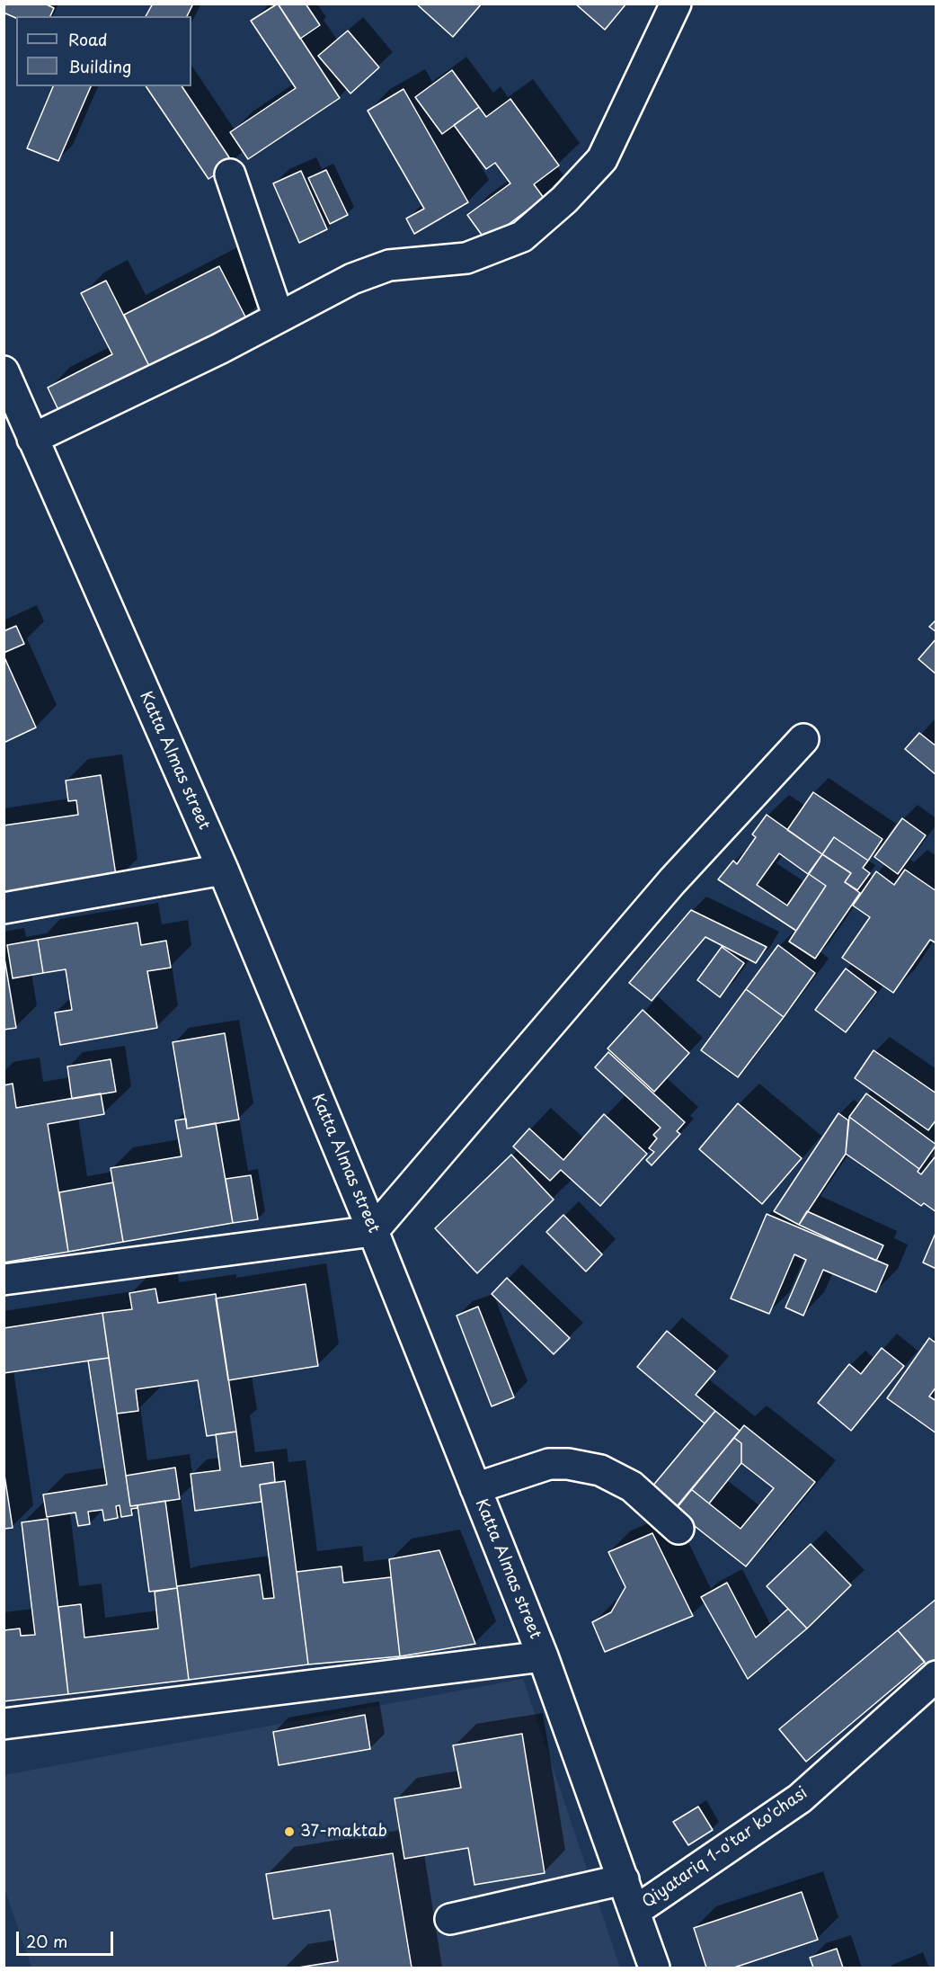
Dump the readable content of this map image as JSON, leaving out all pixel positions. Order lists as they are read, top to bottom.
{
  "streets": {
    "street": ["Katta Almas street", "Qiyatariq 1-o'tar ko'chasi"]
  },
  "crossings": [
    ["Katta Almas street", "Qiyatariq 1-o'tar ko'chasi"]
  ],
  "places": ["37-maktab"],
  "legend": ["Road", "Building"],
  "scale_bar": "20 m"
}
